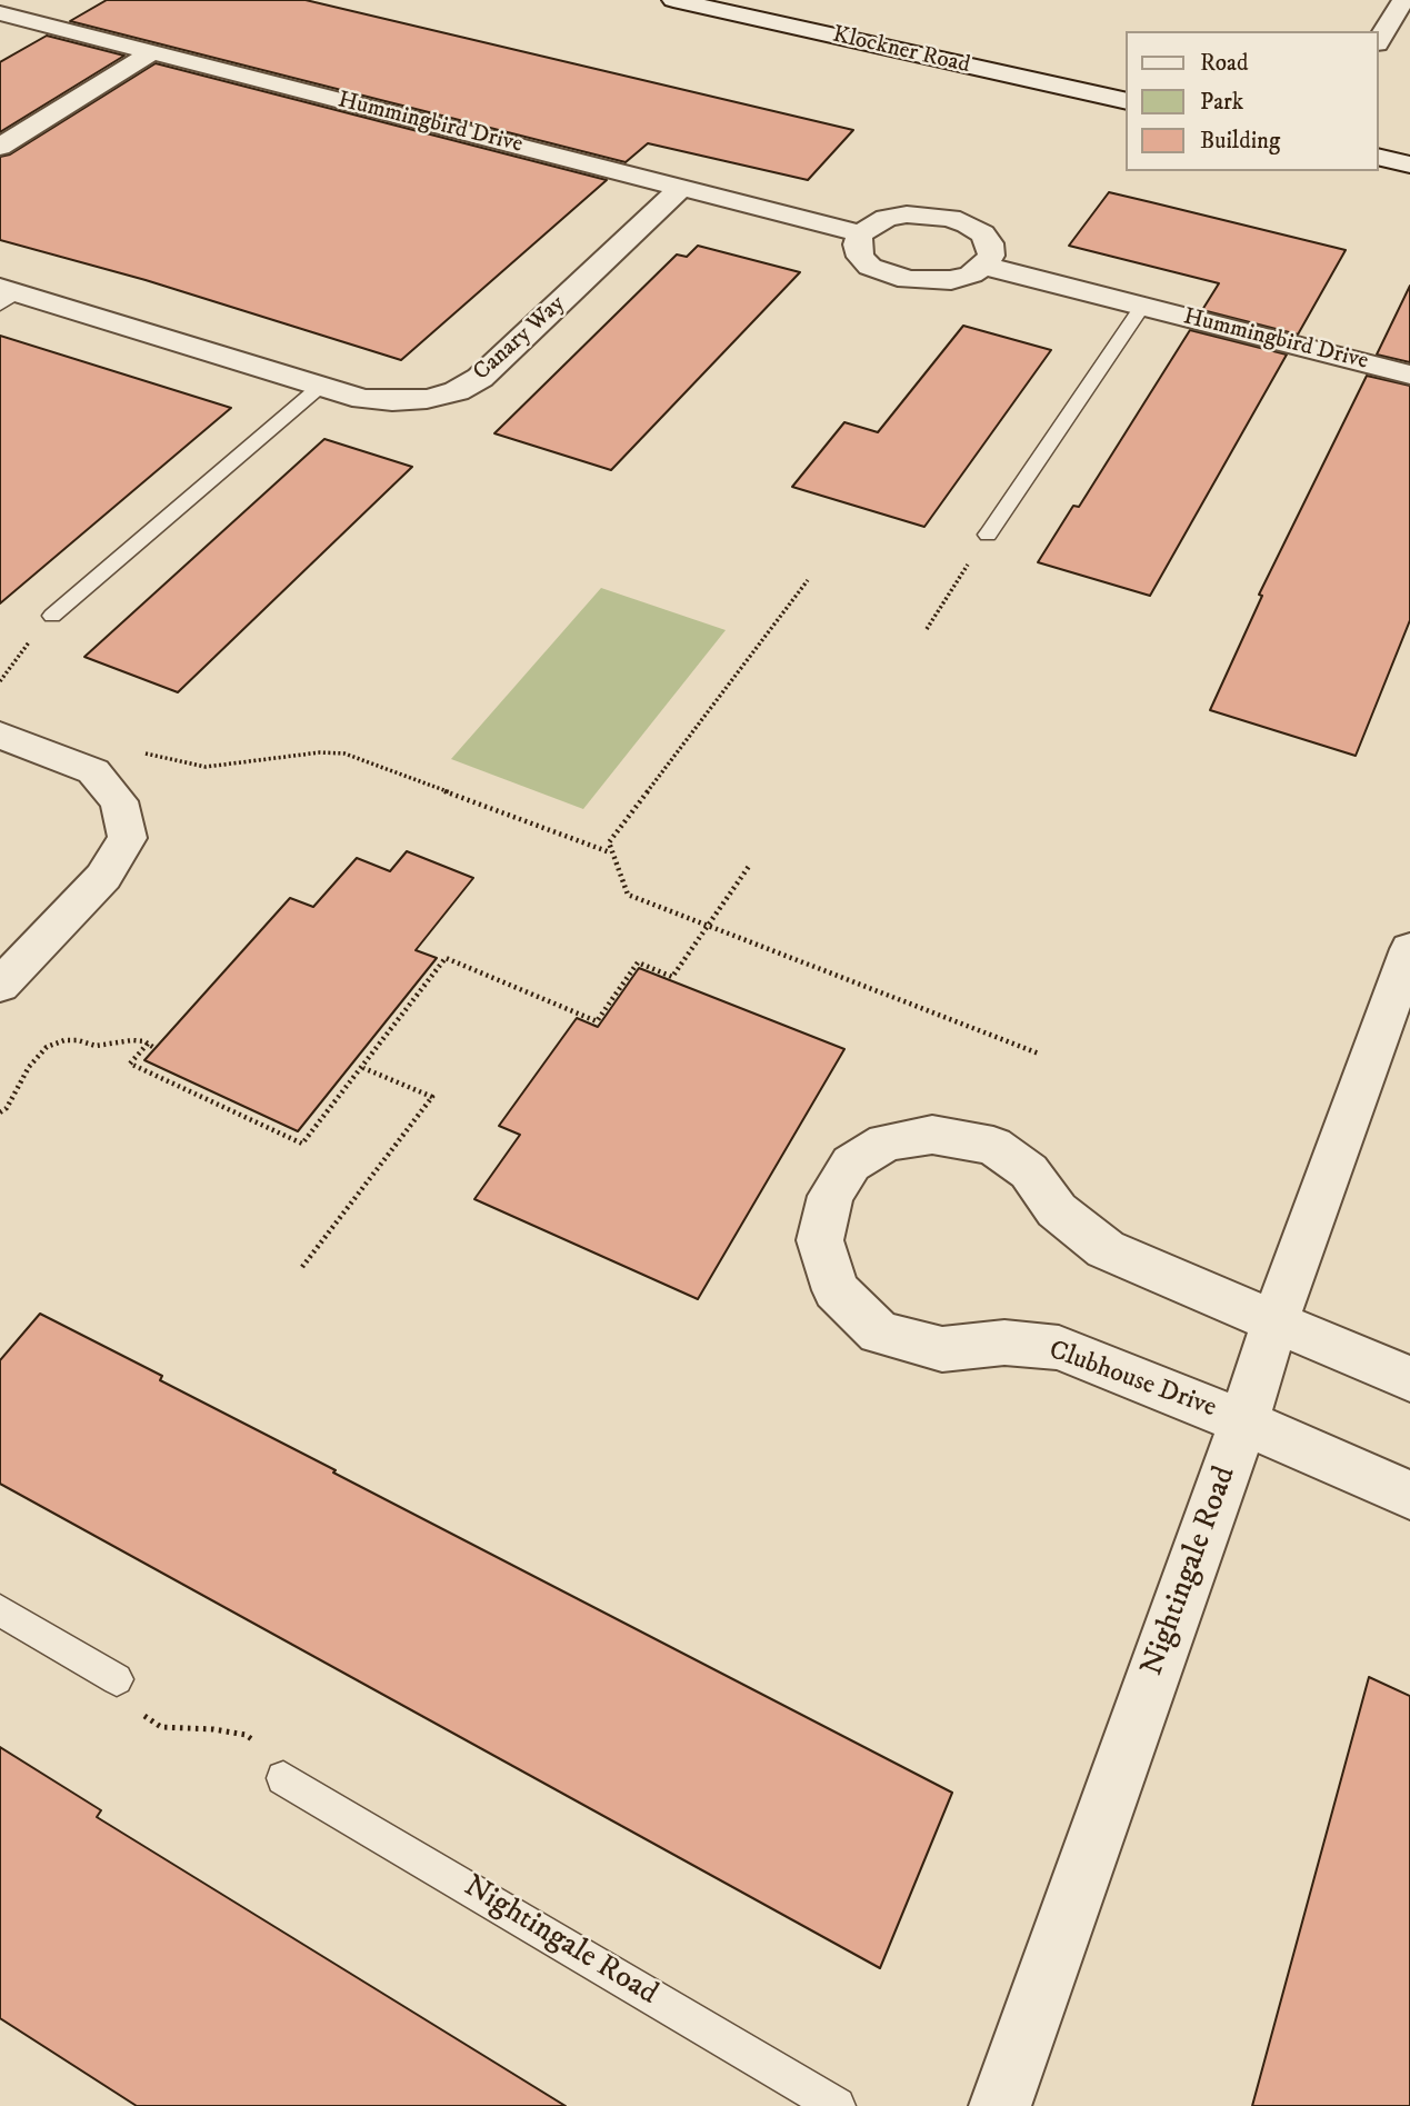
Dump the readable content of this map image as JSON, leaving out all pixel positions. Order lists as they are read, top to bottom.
{
  "streets": {
    "street": [
      "Klockner Road",
      "Hummingbird Drive",
      "Canary Way",
      "Clubhouse Drive",
      "Nightingale Road"
    ]
  },
  "crossings": [
    ["Hummingbird Drive", "Canary Way"],
    ["Clubhouse Drive", "Nightingale Road"]
  ],
  "legend": ["Road", "Park", "Building"]
}
